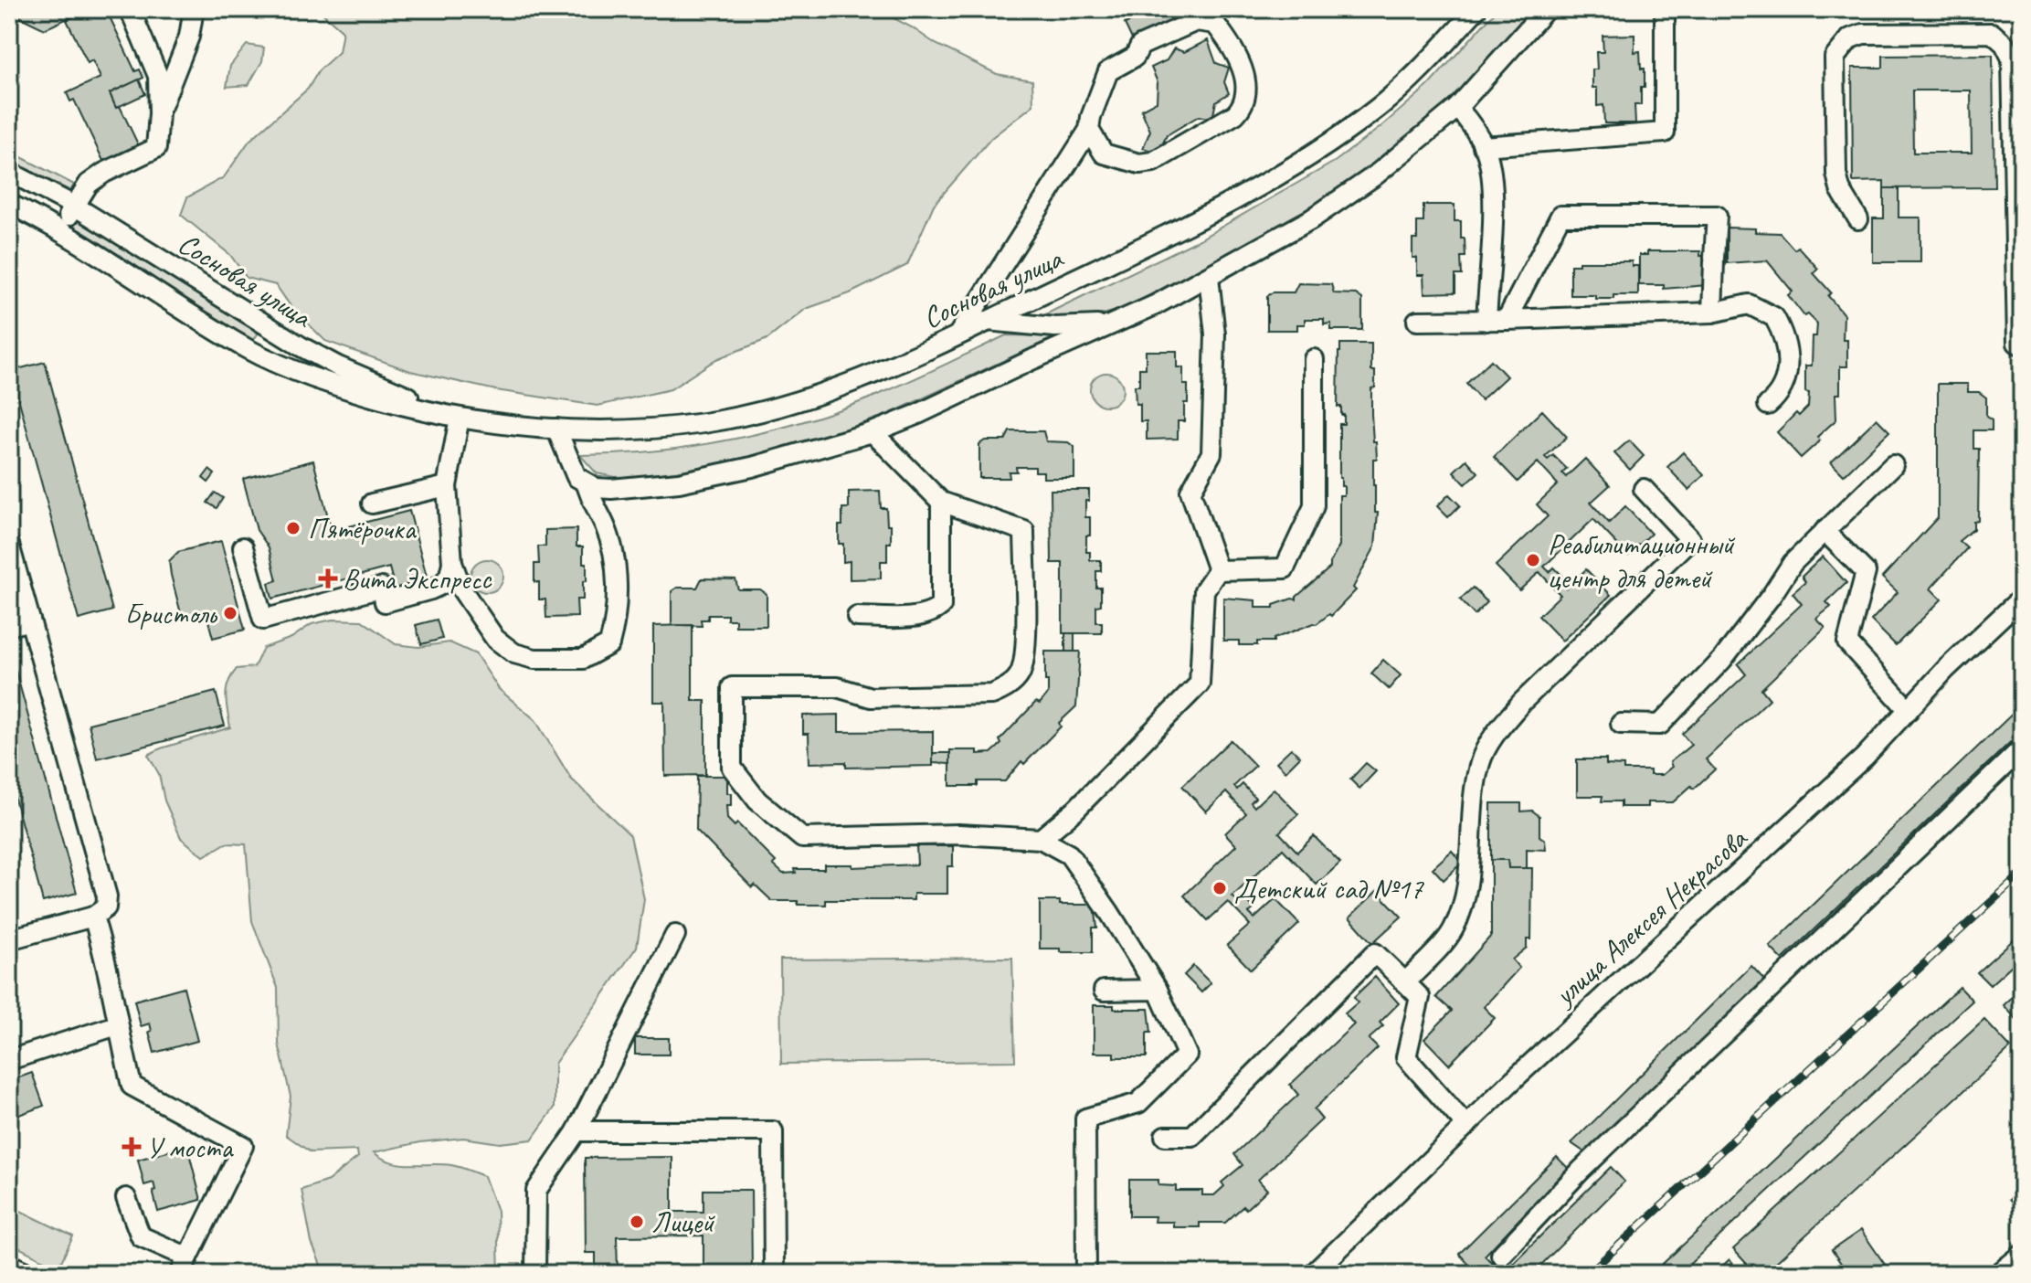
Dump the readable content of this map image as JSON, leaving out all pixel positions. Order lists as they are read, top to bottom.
{
  "streets": {
    "street": ["Сосновая улица", "улица Алексея Некрасова"]
  },
  "places": {
    "other": [
      "Пятёрочка",
      "Реабилитационный центр для детей",
      "Бристоль",
      "Детский сад №17",
      "Лицей"
    ],
    "health": ["Вита Экспресс", "У моста"]
  }
}
